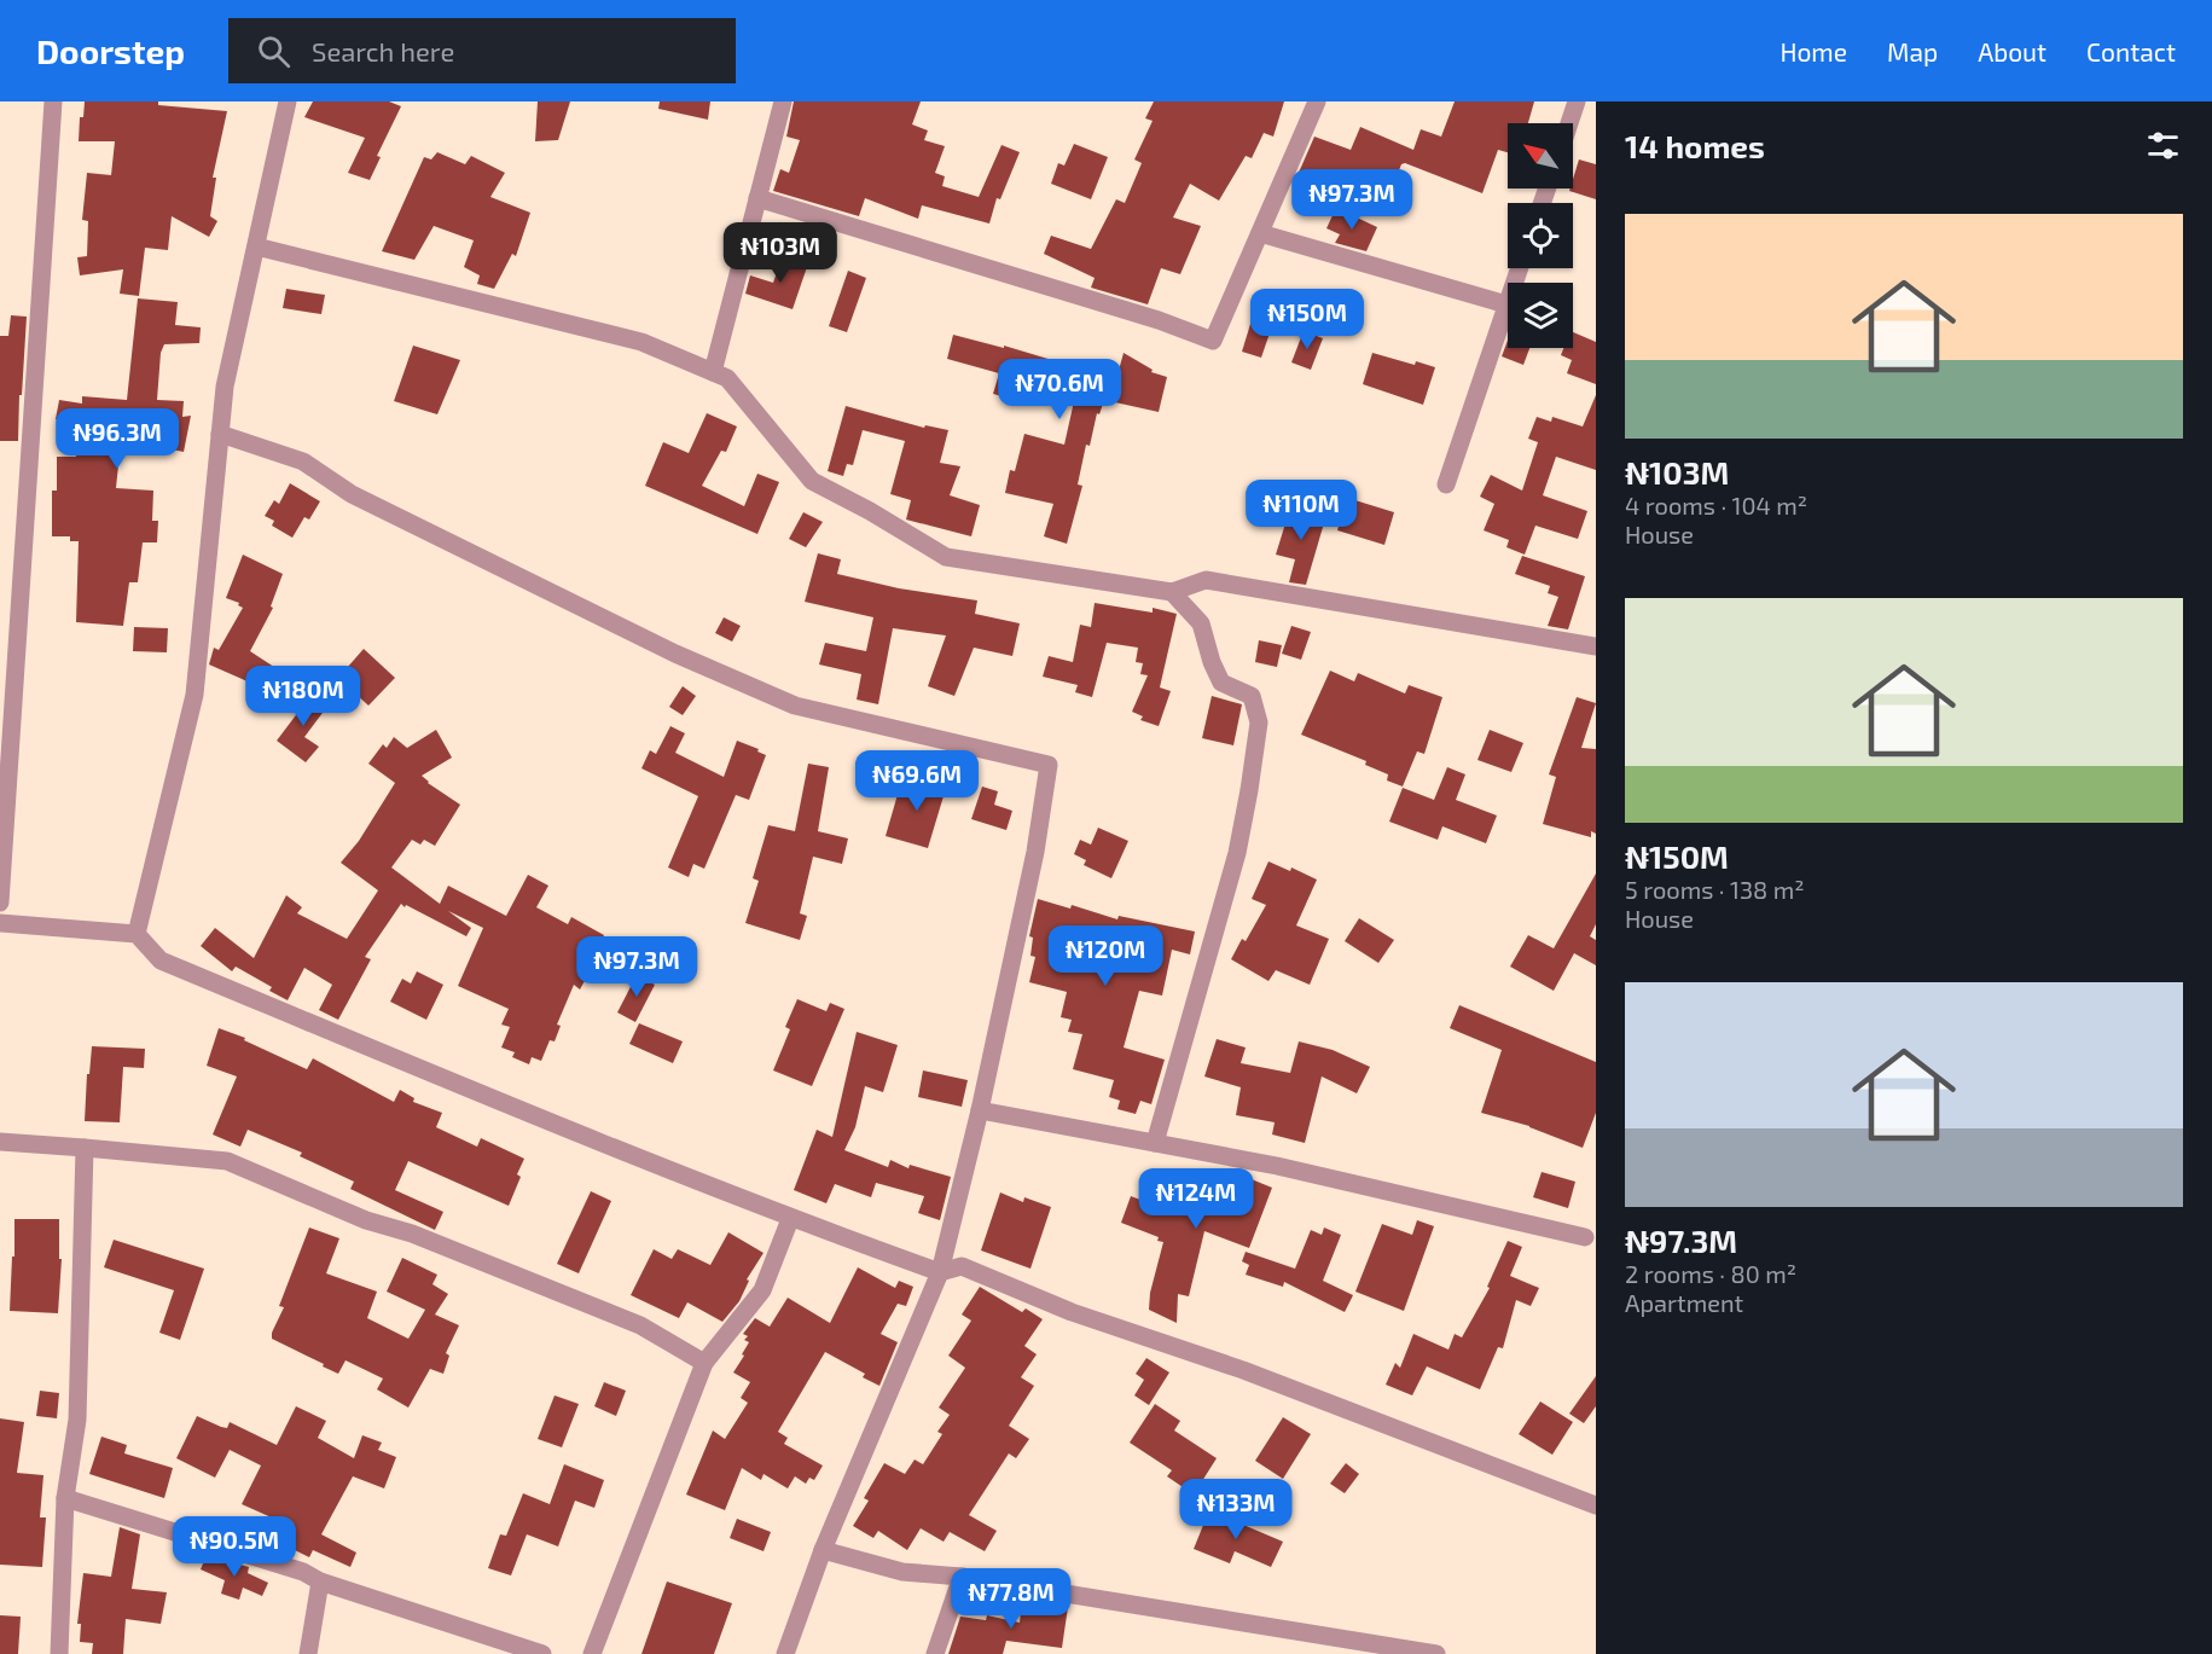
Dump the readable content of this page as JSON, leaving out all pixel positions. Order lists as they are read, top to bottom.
{
  "north": "top left",
  "page": {
    "header": "Doorstep",
    "search": "Search here",
    "nav": [
      "Home",
      "Map",
      "About",
      "Contact"
    ],
    "heading": "14 homes",
    "price": [
      "₦97.3M",
      "₦103M",
      "₦150M",
      "₦70.6M",
      "₦96.3M",
      "₦110M",
      "₦180M",
      "₦69.6M",
      "₦120M",
      "₦97.3M",
      "₦124M",
      "₦133M",
      "₦90.5M",
      "₦77.8M"
    ],
    "list": [
      {
        "name": "₦103M",
        "note": "4 rooms · 104 m² · House"
      },
      {
        "name": "₦150M",
        "note": "5 rooms · 138 m² · House"
      },
      {
        "name": "₦97.3M",
        "note": "2 rooms · 80 m² · Apartment"
      }
    ]
  }
}
